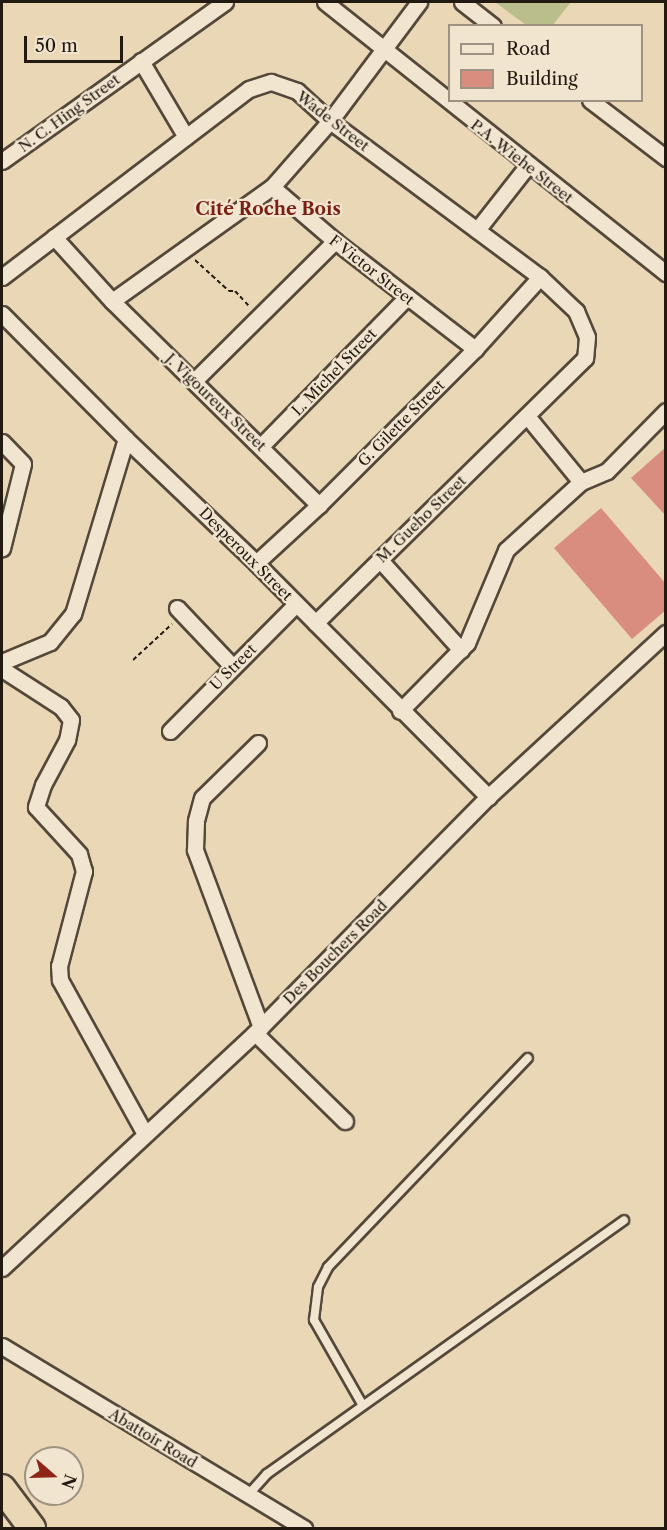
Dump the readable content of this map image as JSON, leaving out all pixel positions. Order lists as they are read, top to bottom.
{
  "streets": {
    "street": [
      "N. C. Hing Street",
      "Wade Street",
      "P.A. Wiehe Street",
      "F Victor Street",
      "L. Michel Street",
      "J. Vigoureux Street",
      "G. Gilette Street",
      "M. Gueho Street",
      "Desperoux Street",
      "U Street",
      "Des Bouchers Road",
      "Abattoir Road"
    ]
  },
  "crossings": [
    ["Wade Street", "J. Vigoureux Street"],
    ["Wade Street", "G. Gilette Street"],
    ["Wade Street", "M. Gueho Street"],
    ["F Victor Street", "L. Michel Street"],
    ["F Victor Street", "G. Gilette Street"],
    ["L. Michel Street", "J. Vigoureux Street"],
    ["J. Vigoureux Street", "G. Gilette Street"],
    ["G. Gilette Street", "Desperoux Street"],
    ["M. Gueho Street", "Desperoux Street"],
    ["Desperoux Street", "U Street"],
    ["Desperoux Street", "Des Bouchers Road"]
  ],
  "districts": ["Cité Roche Bois"],
  "legend": ["Road", "Building"],
  "scale_bar": "50 m",
  "north": "right"
}
